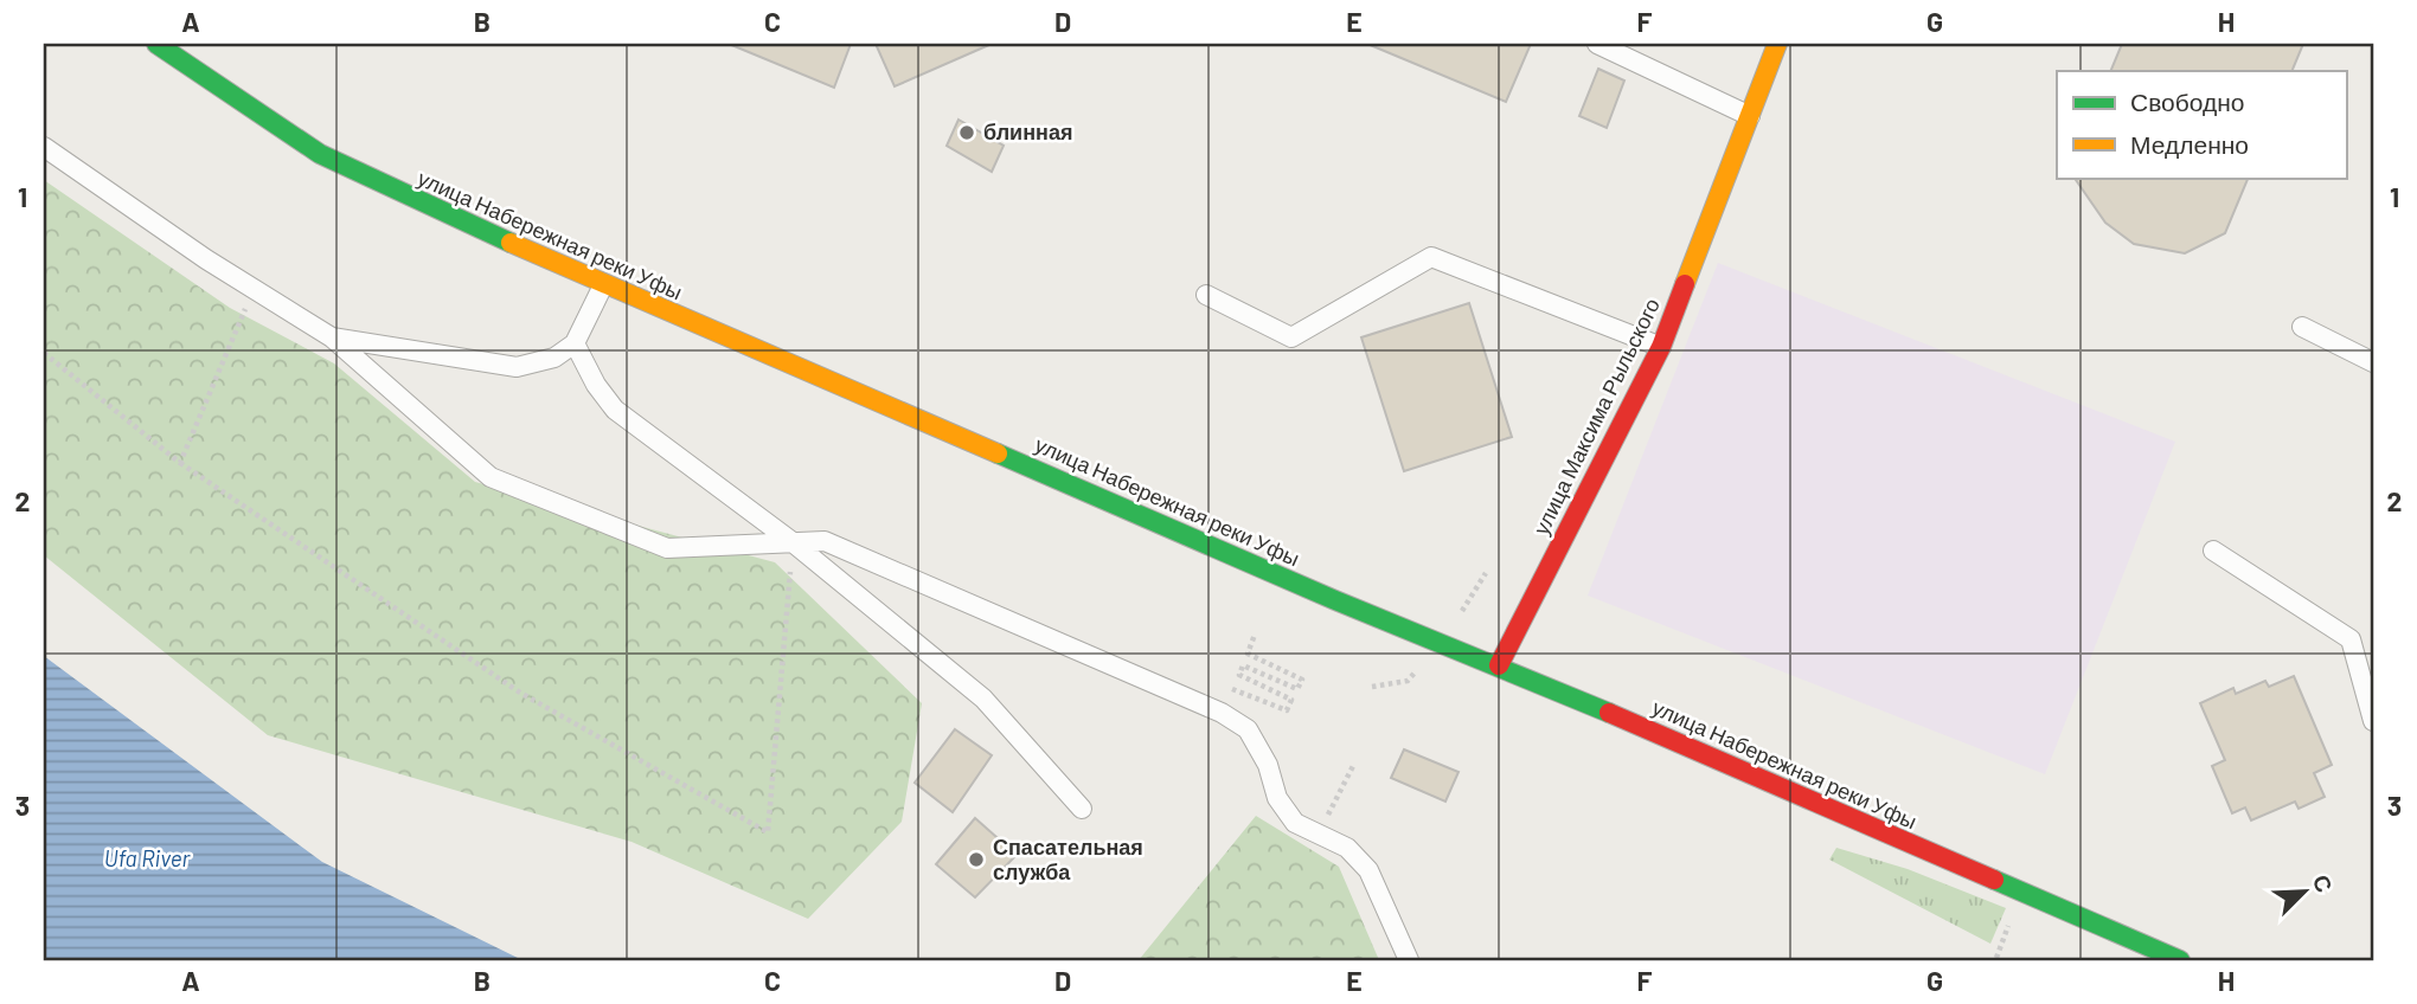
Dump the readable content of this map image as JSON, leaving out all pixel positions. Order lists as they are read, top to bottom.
{
  "streets": {
    "street": ["улица Набережная реки Уфы", "улица Максима Рыльского"]
  },
  "crossings": [
    ["улица Набережная реки Уфы", "улица Максима Рыльского"]
  ],
  "water": ["Ufa River"],
  "places": ["блинная", "Спасательная служба"],
  "legend": ["Свободно", "Медленно"],
  "north": "top right",
  "grid": {
    "columns": [
      "A",
      "B",
      "C",
      "D",
      "E",
      "F",
      "G",
      "H"
    ],
    "rows": ["1", "2", "3"]
  }
}
